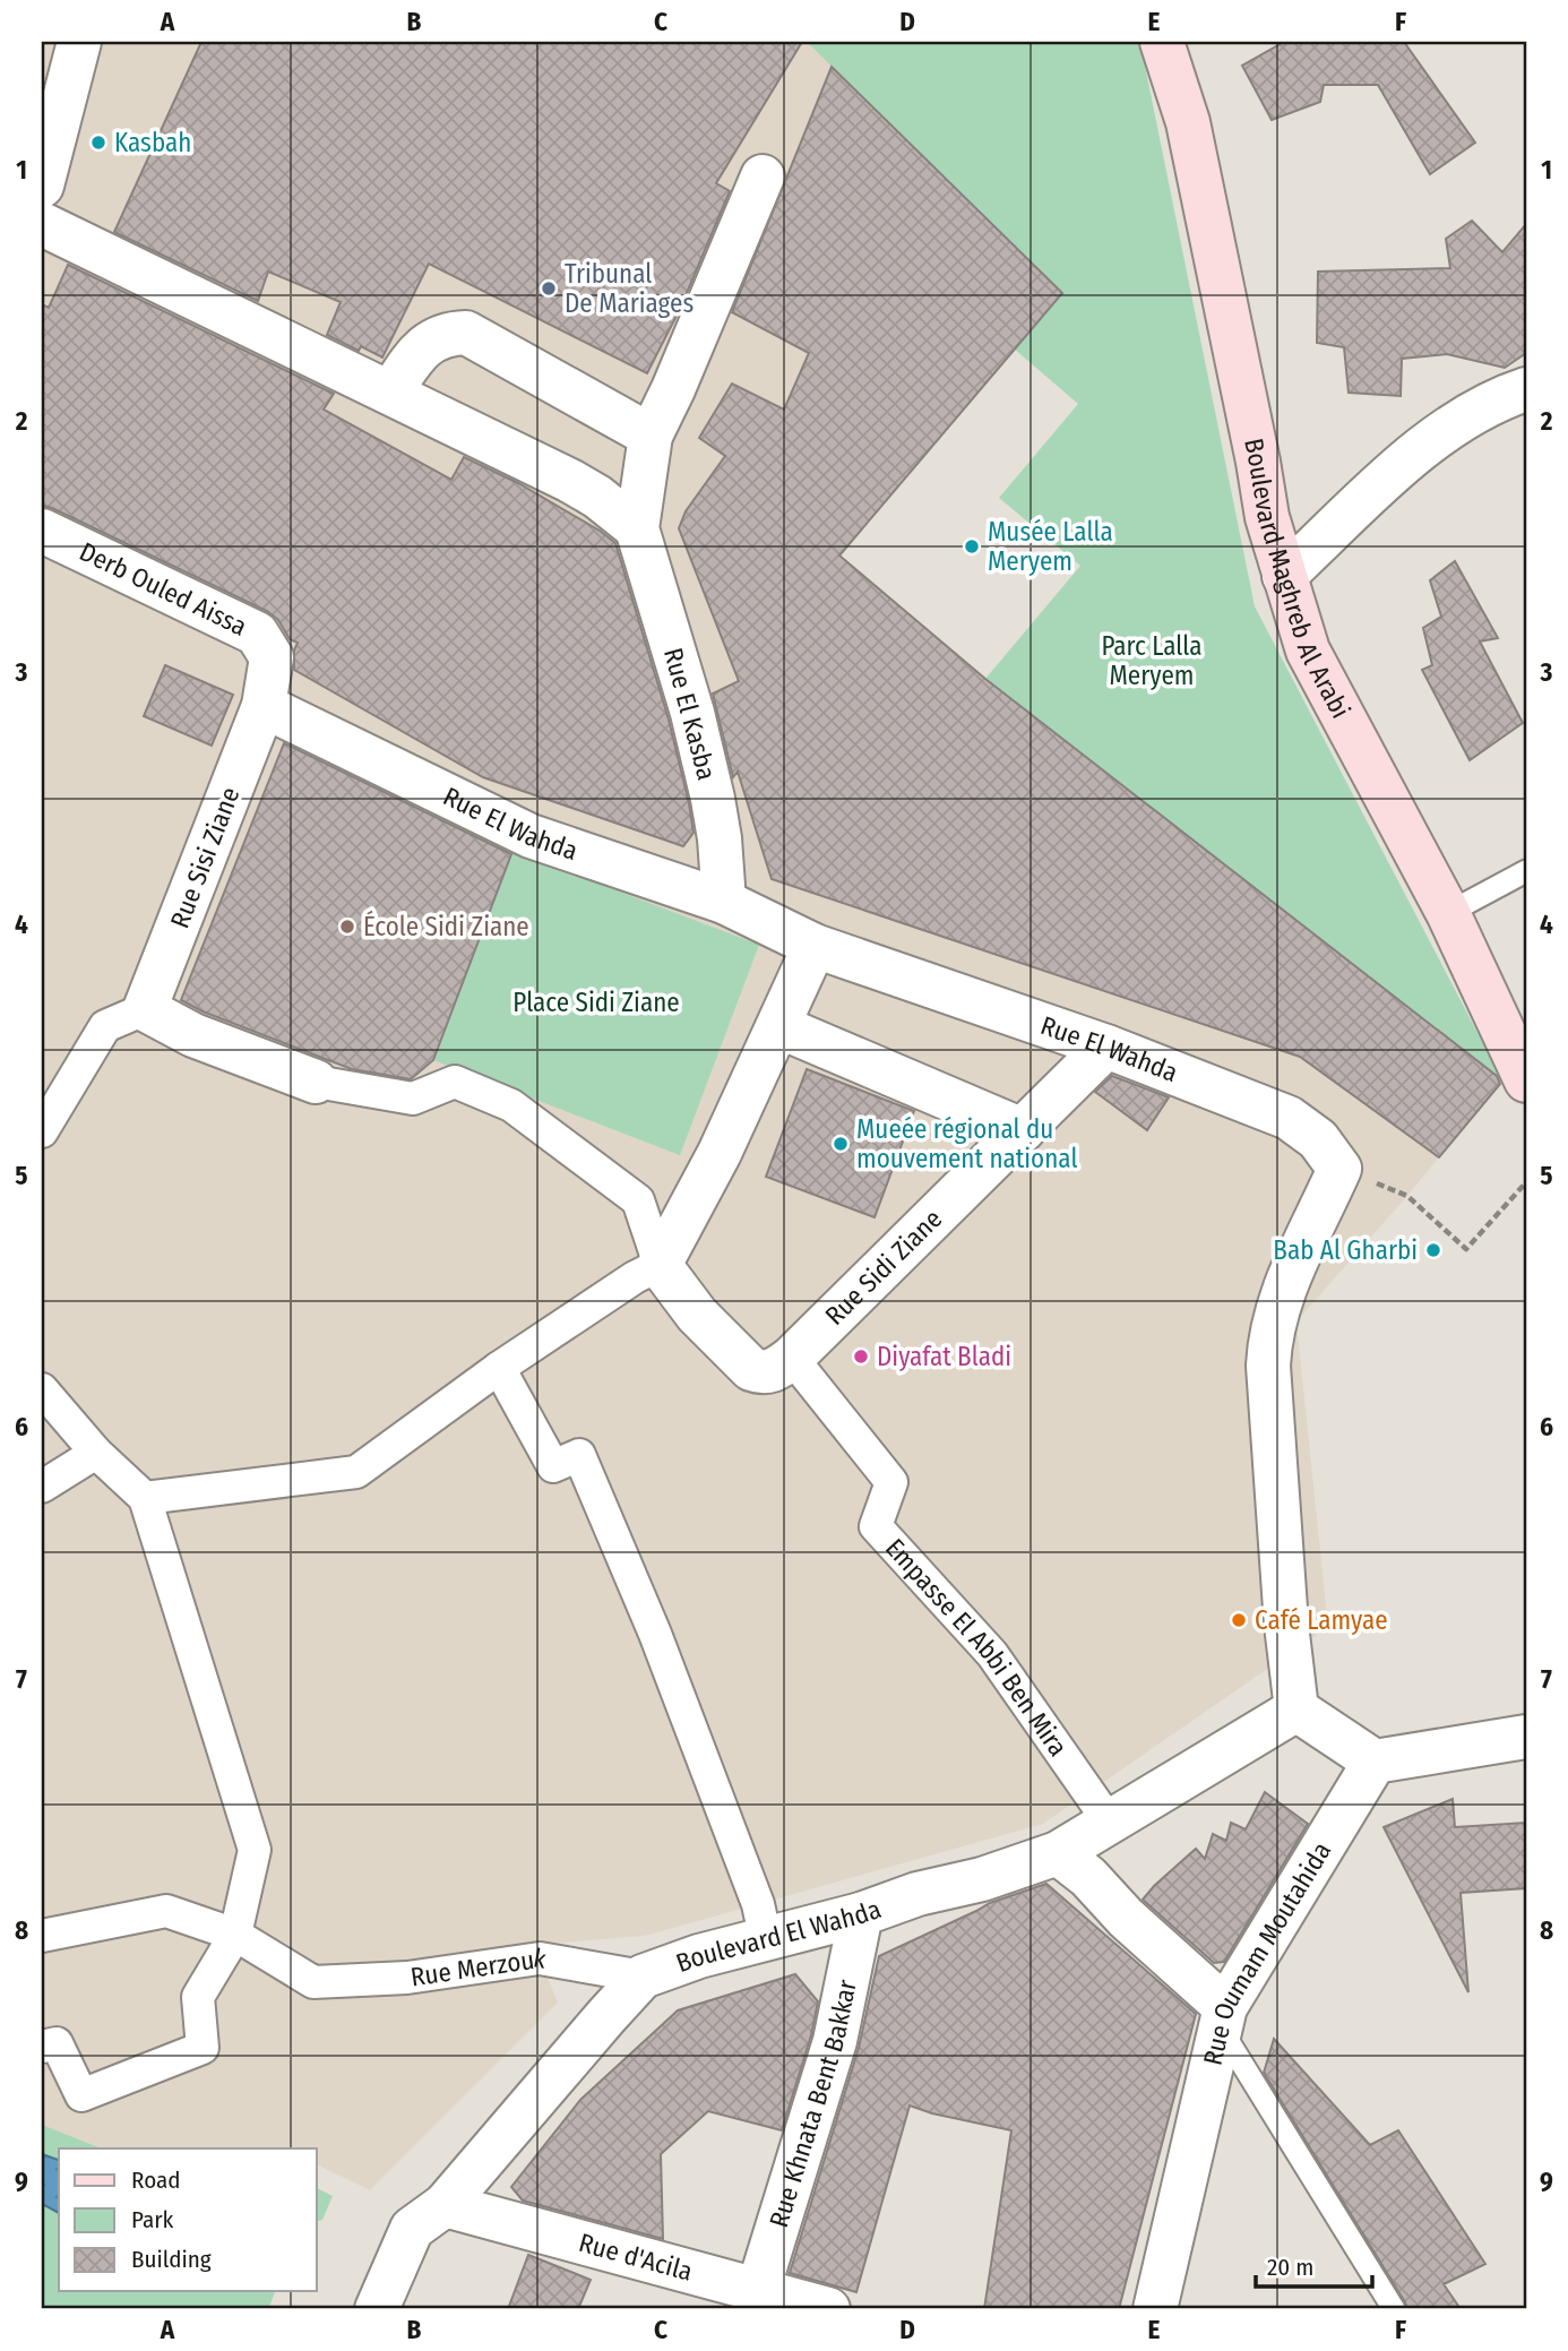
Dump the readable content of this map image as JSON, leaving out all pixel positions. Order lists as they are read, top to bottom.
{
  "streets": {
    "main road": ["Boulevard Maghreb Al Arabi"],
    "street": [
      "Derb Ouled Aissa",
      "Rue El Kasba",
      "Rue El Wahda",
      "Rue Sisi Ziane",
      "Rue Sidi Ziane",
      "Empasse El Abbi Ben Mira",
      "Boulevard El Wahda",
      "Rue Oumam Moutahida",
      "Rue Merzouk",
      "Rue Khnata Bent Bakkar",
      "Rue d'Acila"
    ]
  },
  "crossings": [
    ["Derb Ouled Aissa", "Rue El Wahda"],
    ["Derb Ouled Aissa", "Rue Sisi Ziane"],
    ["Rue El Kasba", "Rue El Wahda"],
    ["Rue El Wahda", "Rue Sisi Ziane"],
    ["Rue El Wahda", "Rue Sidi Ziane"],
    ["Rue Sidi Ziane", "Empasse El Abbi Ben Mira"],
    ["Empasse El Abbi Ben Mira", "Boulevard El Wahda"],
    ["Boulevard El Wahda", "Rue Merzouk"],
    ["Boulevard El Wahda", "Rue Khnata Bent Bakkar"],
    ["Boulevard El Wahda", "Rue d'Acila"],
    ["Rue Khnata Bent Bakkar", "Rue d'Acila"]
  ],
  "parks": ["Parc Lalla Meryem", "Place Sidi Ziane"],
  "places": [
    "Kasbah",
    "Tribunal De Mariages",
    "Musée Lalla Meryem",
    "École Sidi Ziane",
    "Mueée régional du mouvement national",
    "Bab Al Gharbi",
    "Diyafat Bladi",
    "Café Lamyae"
  ],
  "legend": ["Road", "Park", "Building"],
  "scale_bar": "20 m",
  "grid": {
    "columns": [
      "A",
      "B",
      "C",
      "D",
      "E",
      "F"
    ],
    "rows": [
      "1",
      "2",
      "3",
      "4",
      "5",
      "6",
      "7",
      "8",
      "9"
    ]
  }
}
